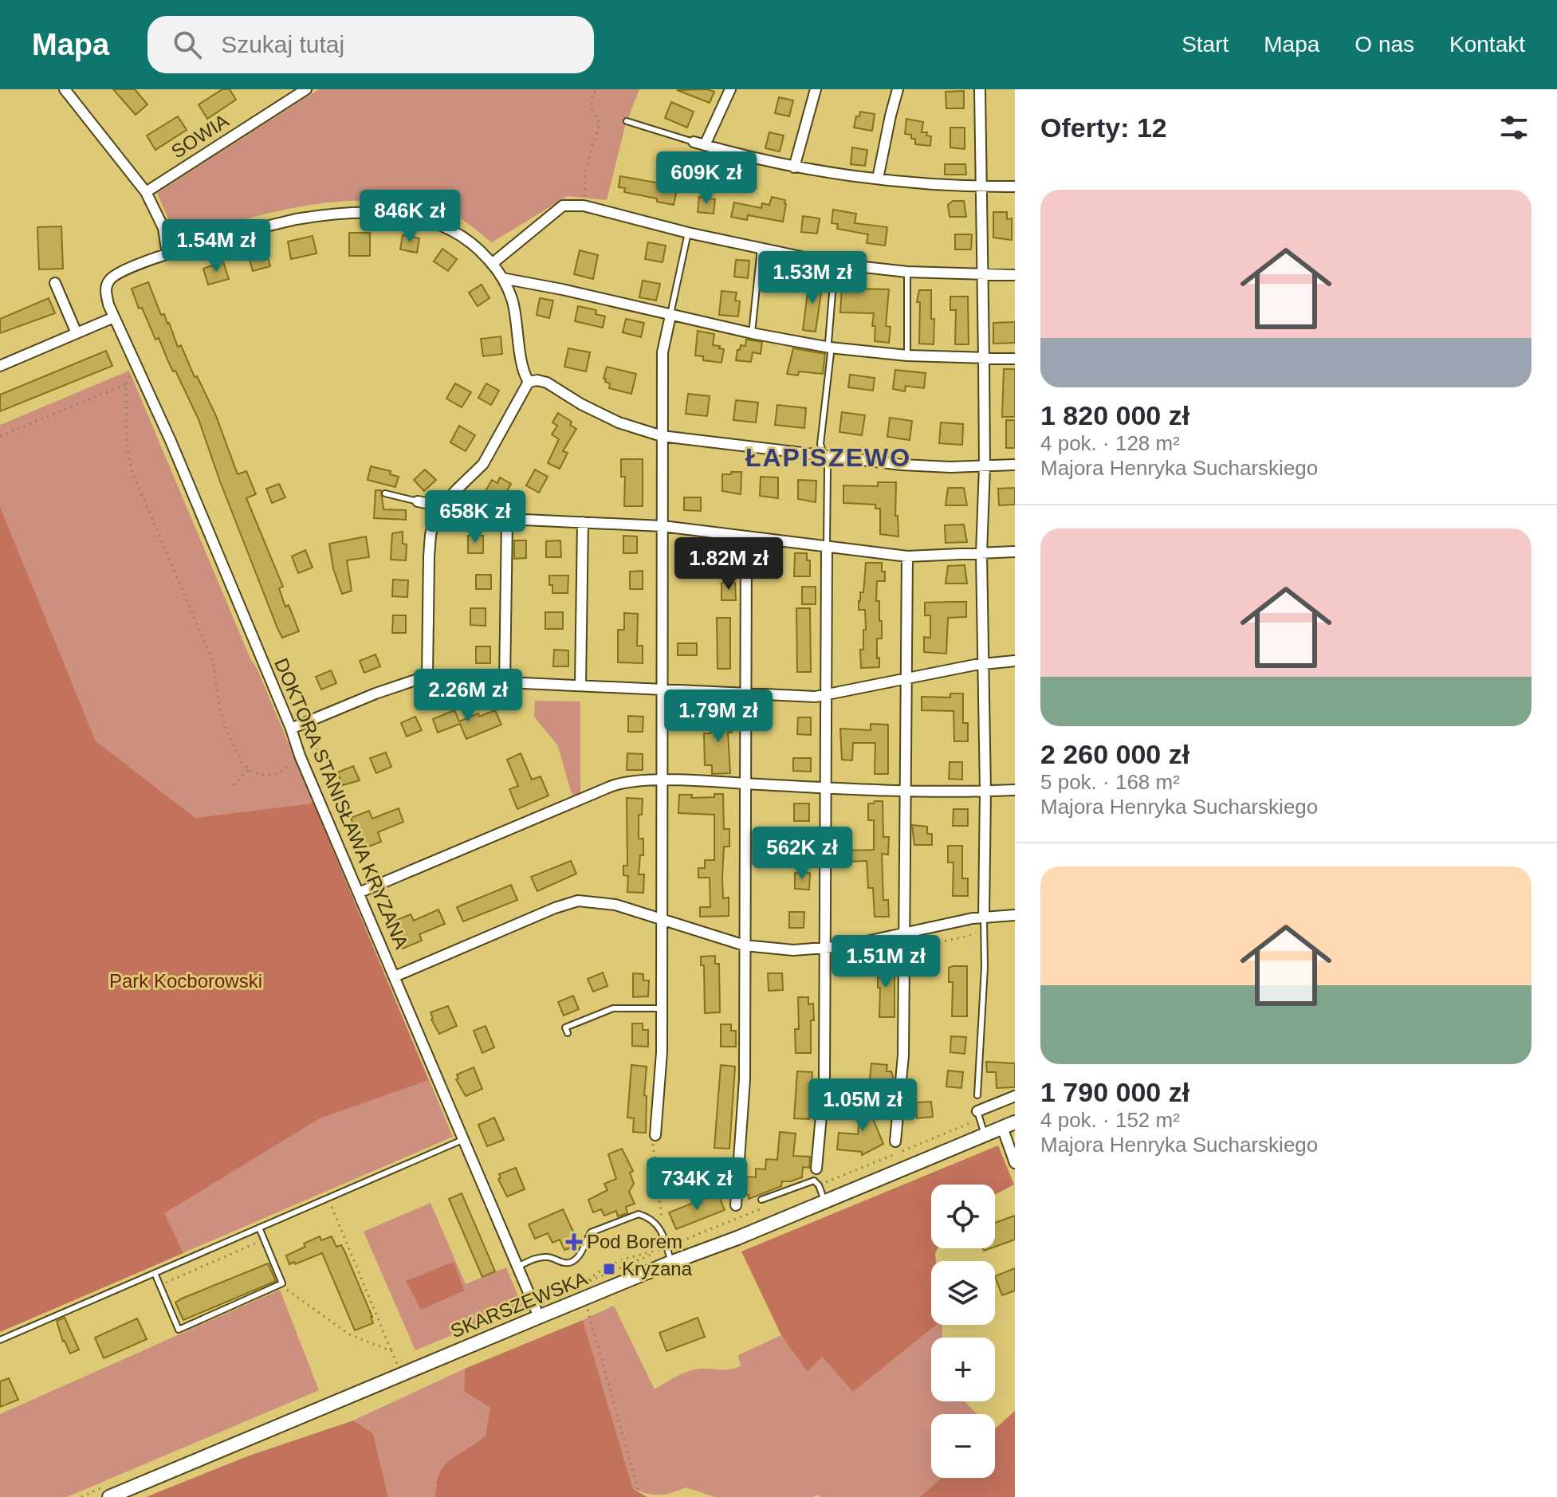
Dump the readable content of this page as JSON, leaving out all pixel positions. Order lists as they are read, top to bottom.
{
  "streets": {
    "main road": ["SKARSZEWSKA"],
    "street": ["SOWIA", "DOKTORA STANISŁAWA KRYZANA"]
  },
  "crossings": [
    ["DOKTORA STANISŁAWA KRYZANA", "SKARSZEWSKA"]
  ],
  "districts": ["ŁAPISZEWO"],
  "parks": ["Park Kocborowski"],
  "places": {
    "health": ["Pod Borem"],
    "transit": ["Kryzana"]
  },
  "page": {
    "header": "Mapa",
    "search": "Szukaj tutaj",
    "nav": [
      "Start",
      "Mapa",
      "O nas",
      "Kontakt"
    ],
    "heading": "Oferty: 12",
    "price": [
      "609K zł",
      "846K zł",
      "1.54M zł",
      "1.53M zł",
      "658K zł",
      "1.82M zł",
      "2.26M zł",
      "1.79M zł",
      "562K zł",
      "1.51M zł",
      "1.05M zł",
      "734K zł"
    ],
    "list": [
      {
        "name": "1 820 000 zł",
        "note": "4 pok. · 128 m² · Majora Henryka Sucharskiego"
      },
      {
        "name": "2 260 000 zł",
        "note": "5 pok. · 168 m² · Majora Henryka Sucharskiego"
      },
      {
        "name": "1 790 000 zł",
        "note": "4 pok. · 152 m² · Majora Henryka Sucharskiego"
      }
    ],
    "map_buttons": ["+", "−"]
  }
}
